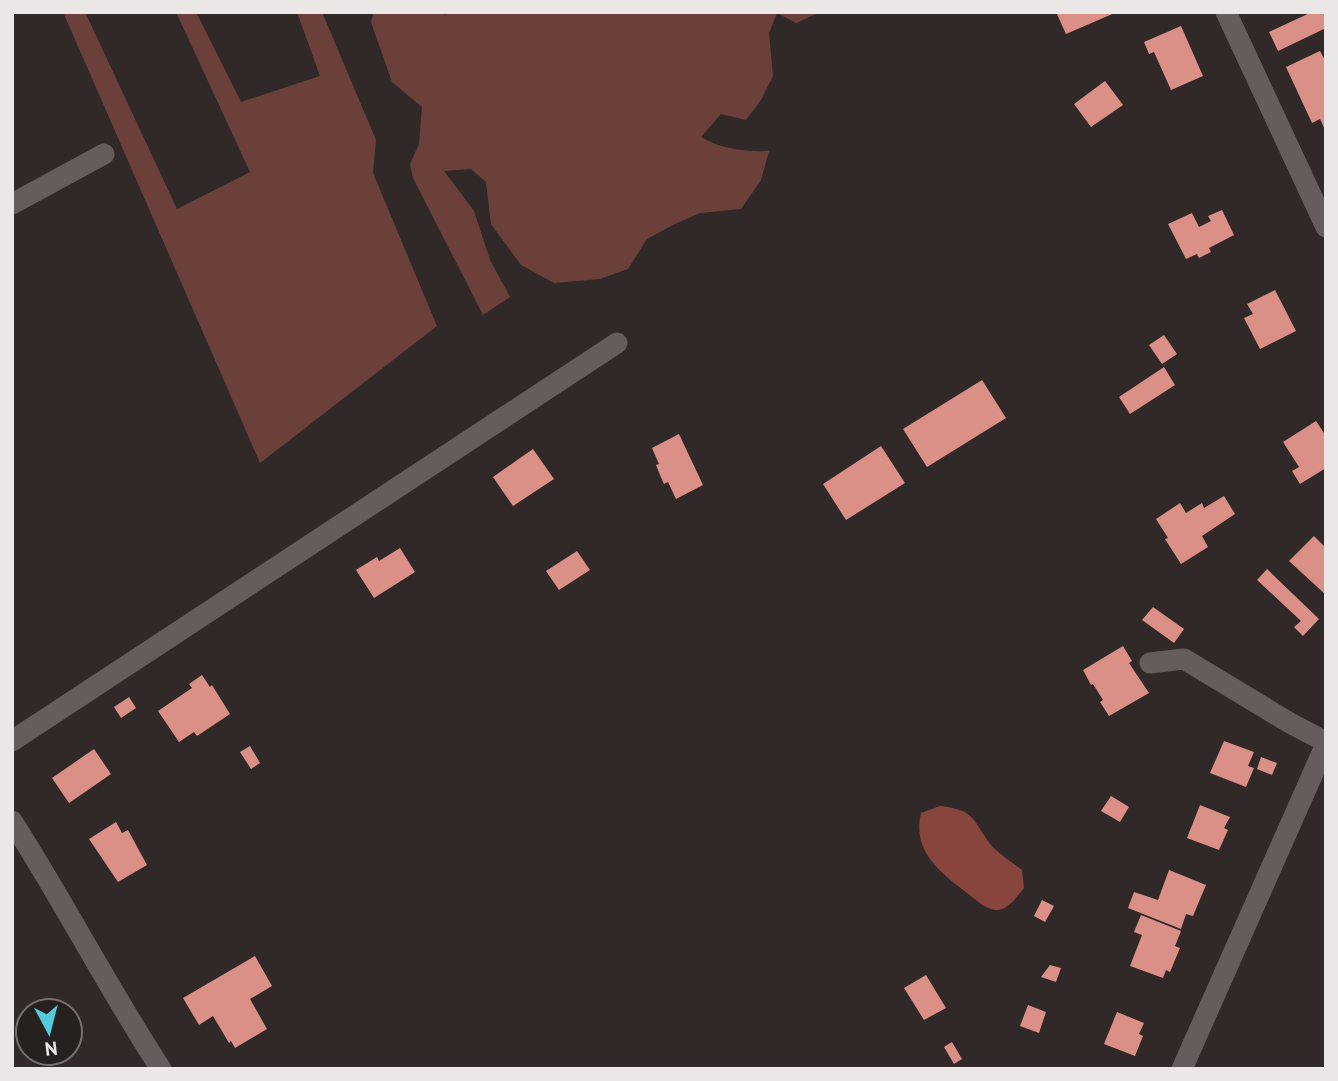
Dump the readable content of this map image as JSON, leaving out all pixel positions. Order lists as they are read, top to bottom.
{
  "north": "bottom"
}
